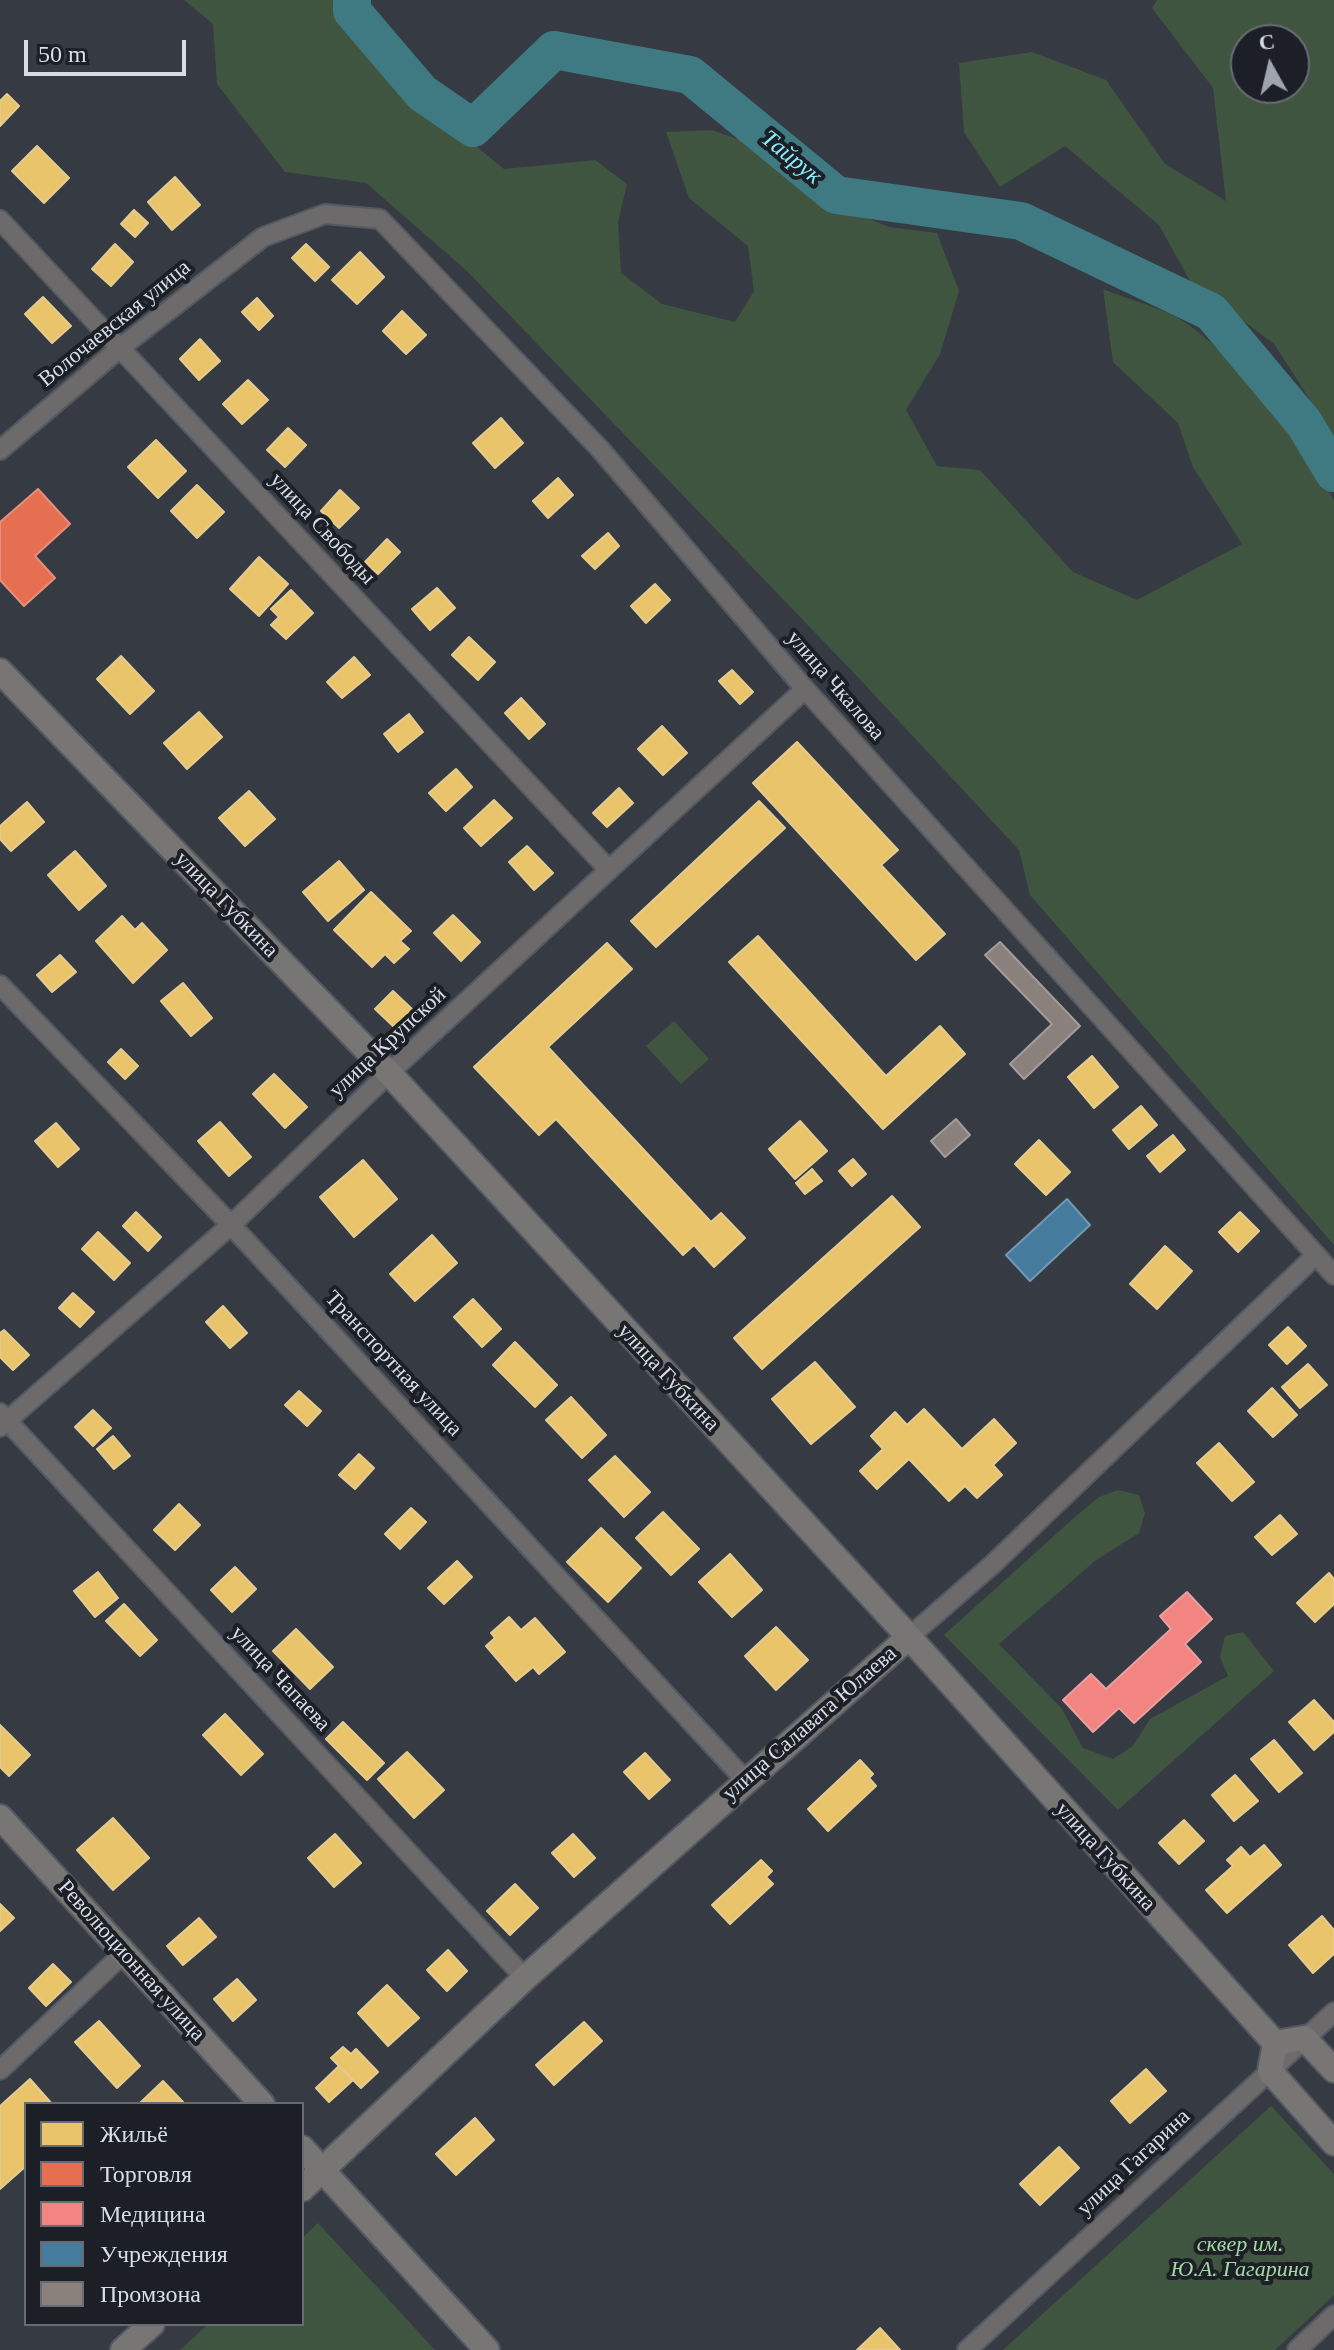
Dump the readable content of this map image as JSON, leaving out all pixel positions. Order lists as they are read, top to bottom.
{
  "streets": {
    "main road": ["улица Губкина", "улица Салавата Юлаева", "Революционная улица"],
    "street": [
      "Волочаевская улица",
      "улица Свободы",
      "улица Чкалова",
      "улица Крупской",
      "Транспортная улица",
      "улица Чапаева",
      "улица Гагарина"
    ]
  },
  "crossings": [
    ["Волочаевская улица", "улица Свободы"],
    ["Волочаевская улица", "улица Чкалова"],
    ["улица Свободы", "улица Крупской"],
    ["улица Чкалова", "улица Крупской"],
    ["улица Чкалова", "улица Салавата Юлаева"],
    ["улица Губкина", "улица Крупской"],
    ["улица Губкина", "улица Салавата Юлаева"],
    ["улица Крупской", "Транспортная улица"],
    ["улица Крупской", "улица Чапаева"],
    ["Транспортная улица", "улица Салавата Юлаева"],
    ["улица Чапаева", "улица Салавата Юлаева"]
  ],
  "water": ["Тайрук"],
  "parks": ["сквер им. Ю.А. Гагарина"],
  "legend": [
    "Жильё",
    "Торговля",
    "Медицина",
    "Учреждения",
    "Промзона"
  ],
  "scale_bar": "50 m",
  "north": "top"
}
